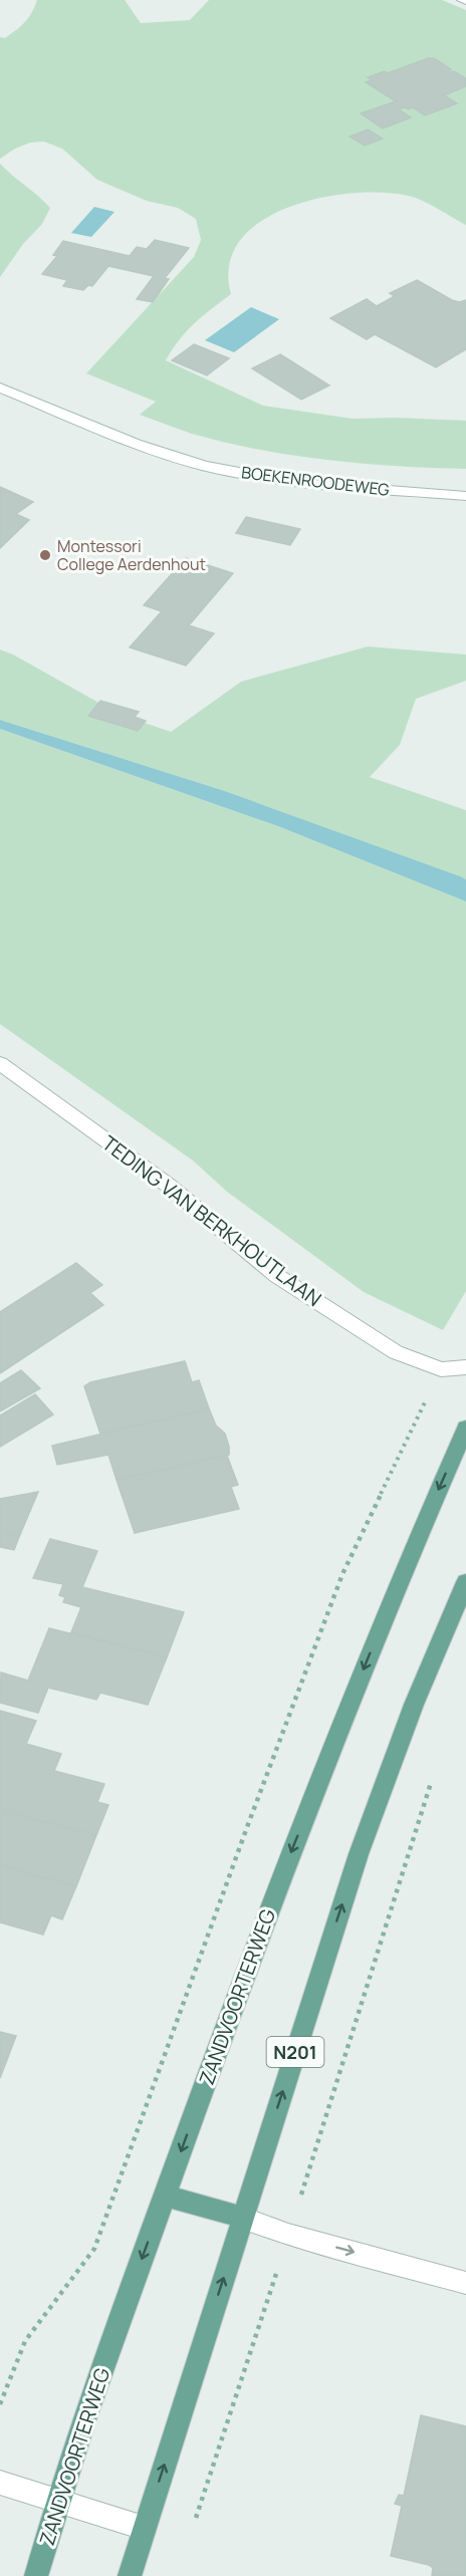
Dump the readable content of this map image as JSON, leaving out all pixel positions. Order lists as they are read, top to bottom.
{
  "streets": {
    "main road": ["ZANDVOORTERWEG", "N201"],
    "street": ["BOEKENROODEWEG", "TEDING VAN BERKHOUTLAAN"]
  },
  "places": ["Montessori College Aerdenhout"]
}
